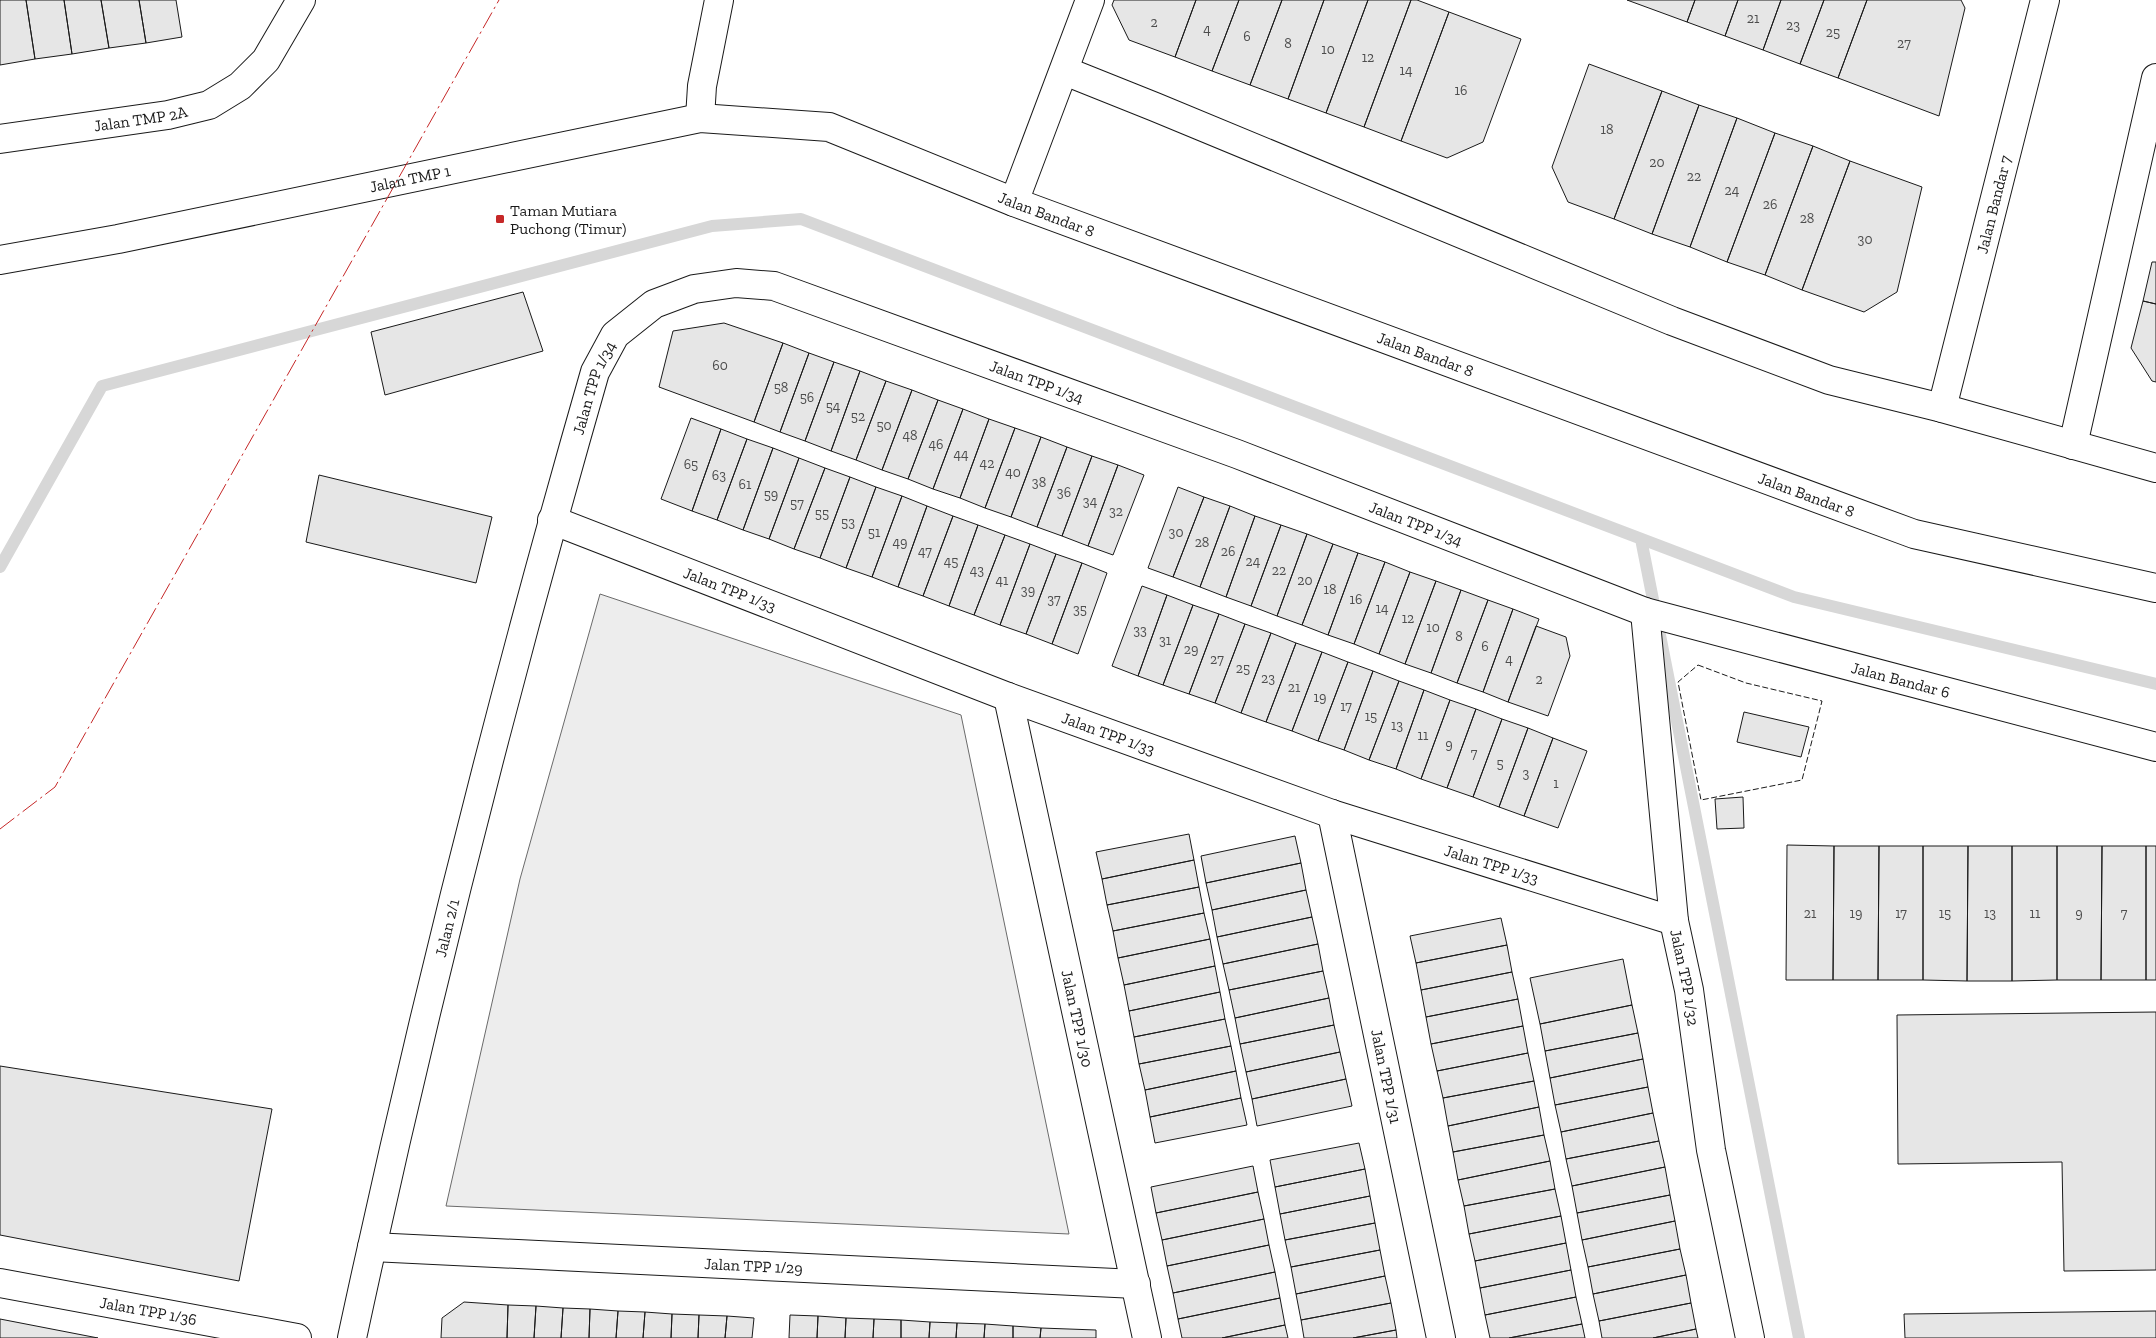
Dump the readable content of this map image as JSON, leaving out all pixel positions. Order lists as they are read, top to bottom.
{
  "streets": {
    "street": [
      "Jalan TMP 2A",
      "Jalan TMP 1",
      "Jalan Bandar 7",
      "Jalan Bandar 8",
      "Jalan TPP 1/34",
      "Jalan TPP 1/33",
      "Jalan Bandar 6",
      "Jalan 2/1",
      "Jalan TPP 1/32",
      "Jalan TPP 1/30",
      "Jalan TPP 1/31",
      "Jalan TPP 1/29",
      "Jalan TPP 1/36"
    ]
  },
  "crossings": [
    ["Jalan TMP 1", "Jalan Bandar 8"],
    ["Jalan TPP 1/34", "Jalan TPP 1/33"],
    ["Jalan TPP 1/34", "Jalan Bandar 6"],
    ["Jalan TPP 1/34", "Jalan 2/1"],
    ["Jalan TPP 1/34", "Jalan TPP 1/32"],
    ["Jalan TPP 1/33", "Jalan 2/1"],
    ["Jalan TPP 1/33", "Jalan TPP 1/32"],
    ["Jalan TPP 1/33", "Jalan TPP 1/30"],
    ["Jalan TPP 1/33", "Jalan TPP 1/31"],
    ["Jalan Bandar 6", "Jalan TPP 1/32"],
    ["Jalan 2/1", "Jalan TPP 1/29"],
    ["Jalan TPP 1/30", "Jalan TPP 1/29"]
  ],
  "places": {
    "transit": ["Taman Mutiara Puchong (Timur)"]
  },
  "house_numbers": [
    "21",
    "2",
    "23",
    "4",
    "25",
    "6",
    "8",
    "27",
    "10",
    "12",
    "14",
    "16",
    "18",
    "20",
    "22",
    "24",
    "26",
    "28",
    "30",
    "60",
    "58",
    "56",
    "54",
    "52",
    "50",
    "48",
    "46",
    "44",
    "42",
    "65",
    "40",
    "63",
    "38",
    "61",
    "36",
    "59",
    "34",
    "57",
    "32",
    "55",
    "53",
    "51",
    "30",
    "49",
    "28",
    "47",
    "26",
    "45",
    "24",
    "43",
    "22",
    "41",
    "20",
    "18",
    "39",
    "37",
    "16",
    "14",
    "35",
    "12",
    "10",
    "33",
    "8",
    "31",
    "6",
    "29",
    "27",
    "4",
    "25",
    "23",
    "2",
    "21",
    "19",
    "17",
    "15",
    "13",
    "11",
    "9",
    "7",
    "5",
    "3",
    "1",
    "21",
    "19",
    "17",
    "15",
    "13",
    "11",
    "9",
    "7"
  ]
}
